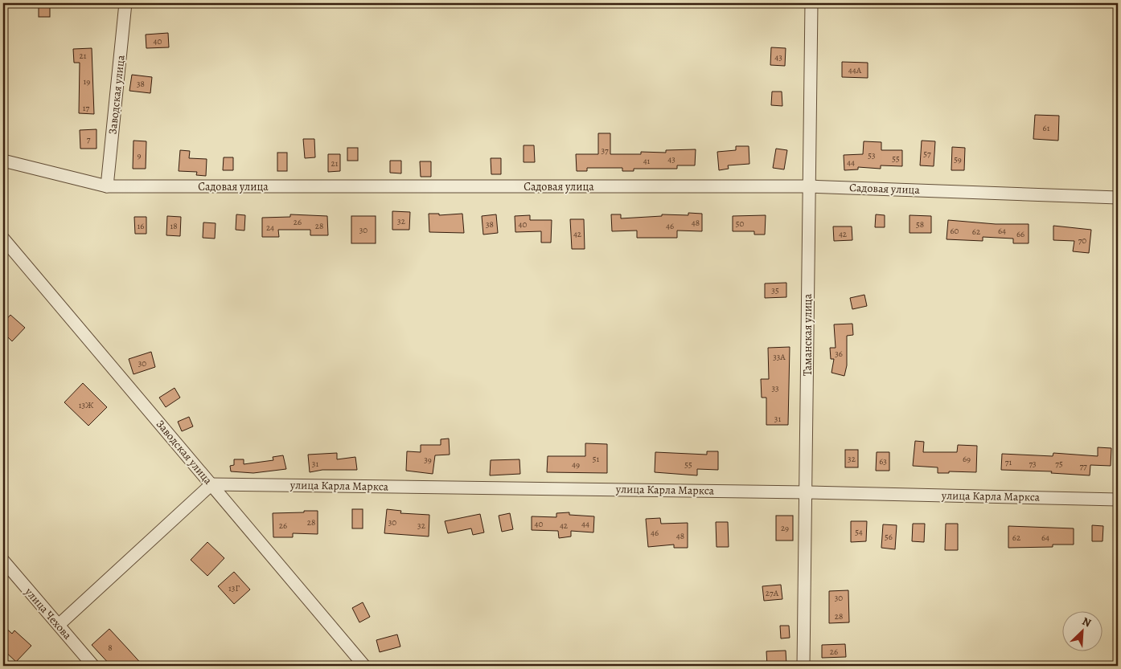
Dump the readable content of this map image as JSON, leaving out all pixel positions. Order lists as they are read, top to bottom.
{
  "streets": {
    "street": [
      "Заводская улица",
      "Садовая улица",
      "Таманская улица",
      "улица Карла Маркса",
      "улица Чехова"
    ]
  },
  "crossings": [
    ["Заводская улица", "Садовая улица"],
    ["Заводская улица", "улица Карла Маркса"],
    ["Садовая улица", "Таманская улица"],
    ["Таманская улица", "улица Карла Маркса"]
  ],
  "house_numbers": [
    "40",
    "21",
    "43",
    "44А",
    "19",
    "38",
    "17",
    "61",
    "7",
    "37",
    "57",
    "9",
    "53",
    "55",
    "43",
    "59",
    "41",
    "44",
    "21",
    "32",
    "26",
    "48",
    "50",
    "38",
    "40",
    "58",
    "16",
    "18",
    "28",
    "46",
    "24",
    "30",
    "60",
    "64",
    "62",
    "42",
    "42",
    "66",
    "70",
    "35",
    "36",
    "33А",
    "30",
    "33",
    "13Ж",
    "31",
    "51",
    "32",
    "69",
    "39",
    "63",
    "71",
    "31",
    "73",
    "75",
    "49",
    "55",
    "77",
    "28",
    "30",
    "40",
    "44",
    "26",
    "32",
    "42",
    "29",
    "54",
    "46",
    "48",
    "56",
    "62",
    "64",
    "13Г",
    "27А",
    "30",
    "28",
    "8",
    "26"
  ],
  "north": "top right"
}
